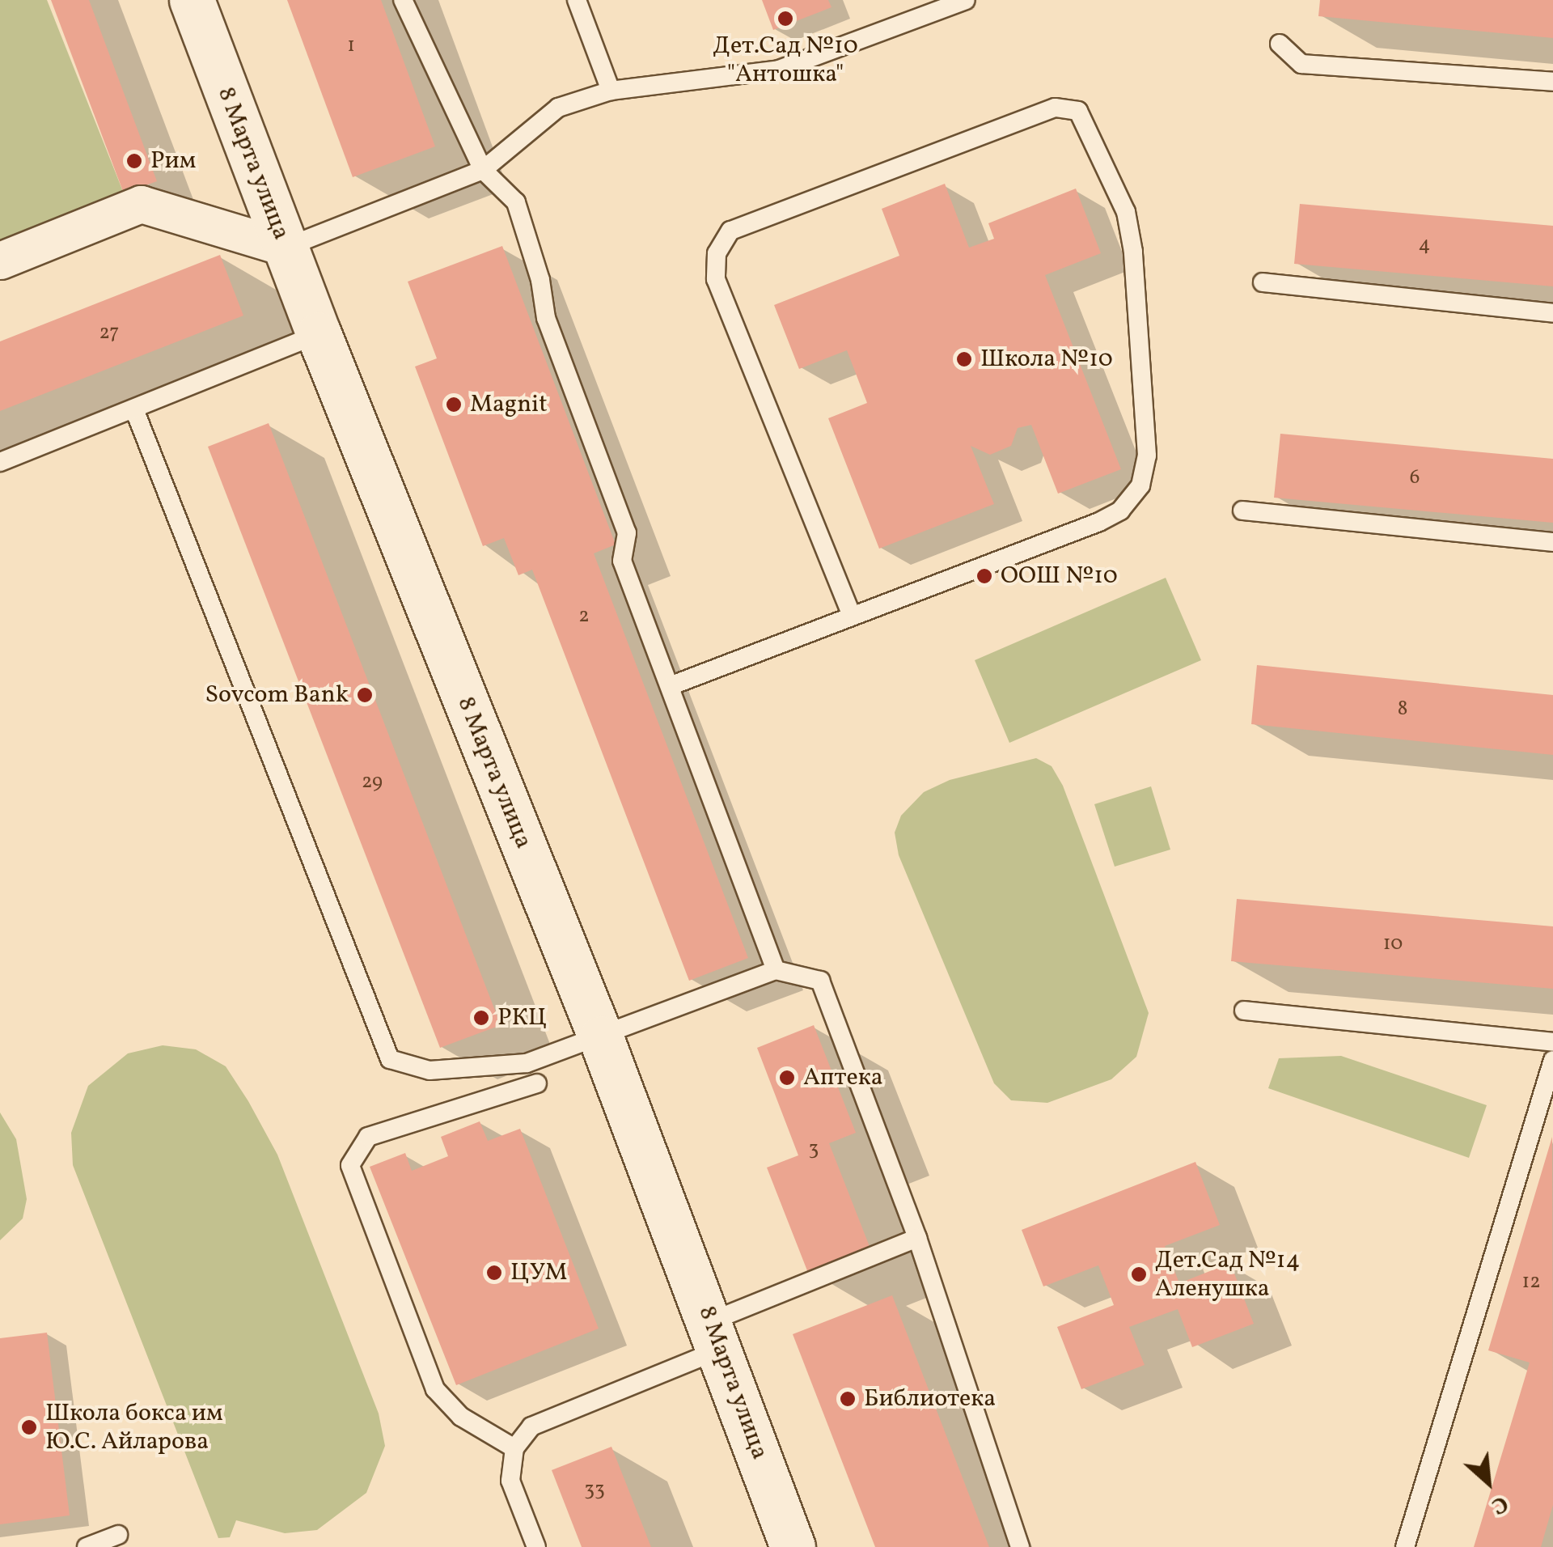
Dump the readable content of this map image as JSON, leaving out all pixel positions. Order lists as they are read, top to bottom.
{
  "streets": {
    "street": ["8 Марта улица"]
  },
  "places": [
    "Дет.Сад №10 \"Антошка\"",
    "Рим",
    "Школа №10",
    "Magnit",
    "ООШ №10",
    "Sovcom Bank",
    "РКЦ",
    "Аптека",
    "ЦУМ",
    "Дет.Сад №14 Аленушка",
    "Библиотека",
    "Школа бокса им Ю.С. Айларова"
  ],
  "house_numbers": [
    "1",
    "4",
    "27",
    "6",
    "2",
    "8",
    "29",
    "10",
    "3",
    "12",
    "33"
  ],
  "north": "bottom right"
}
